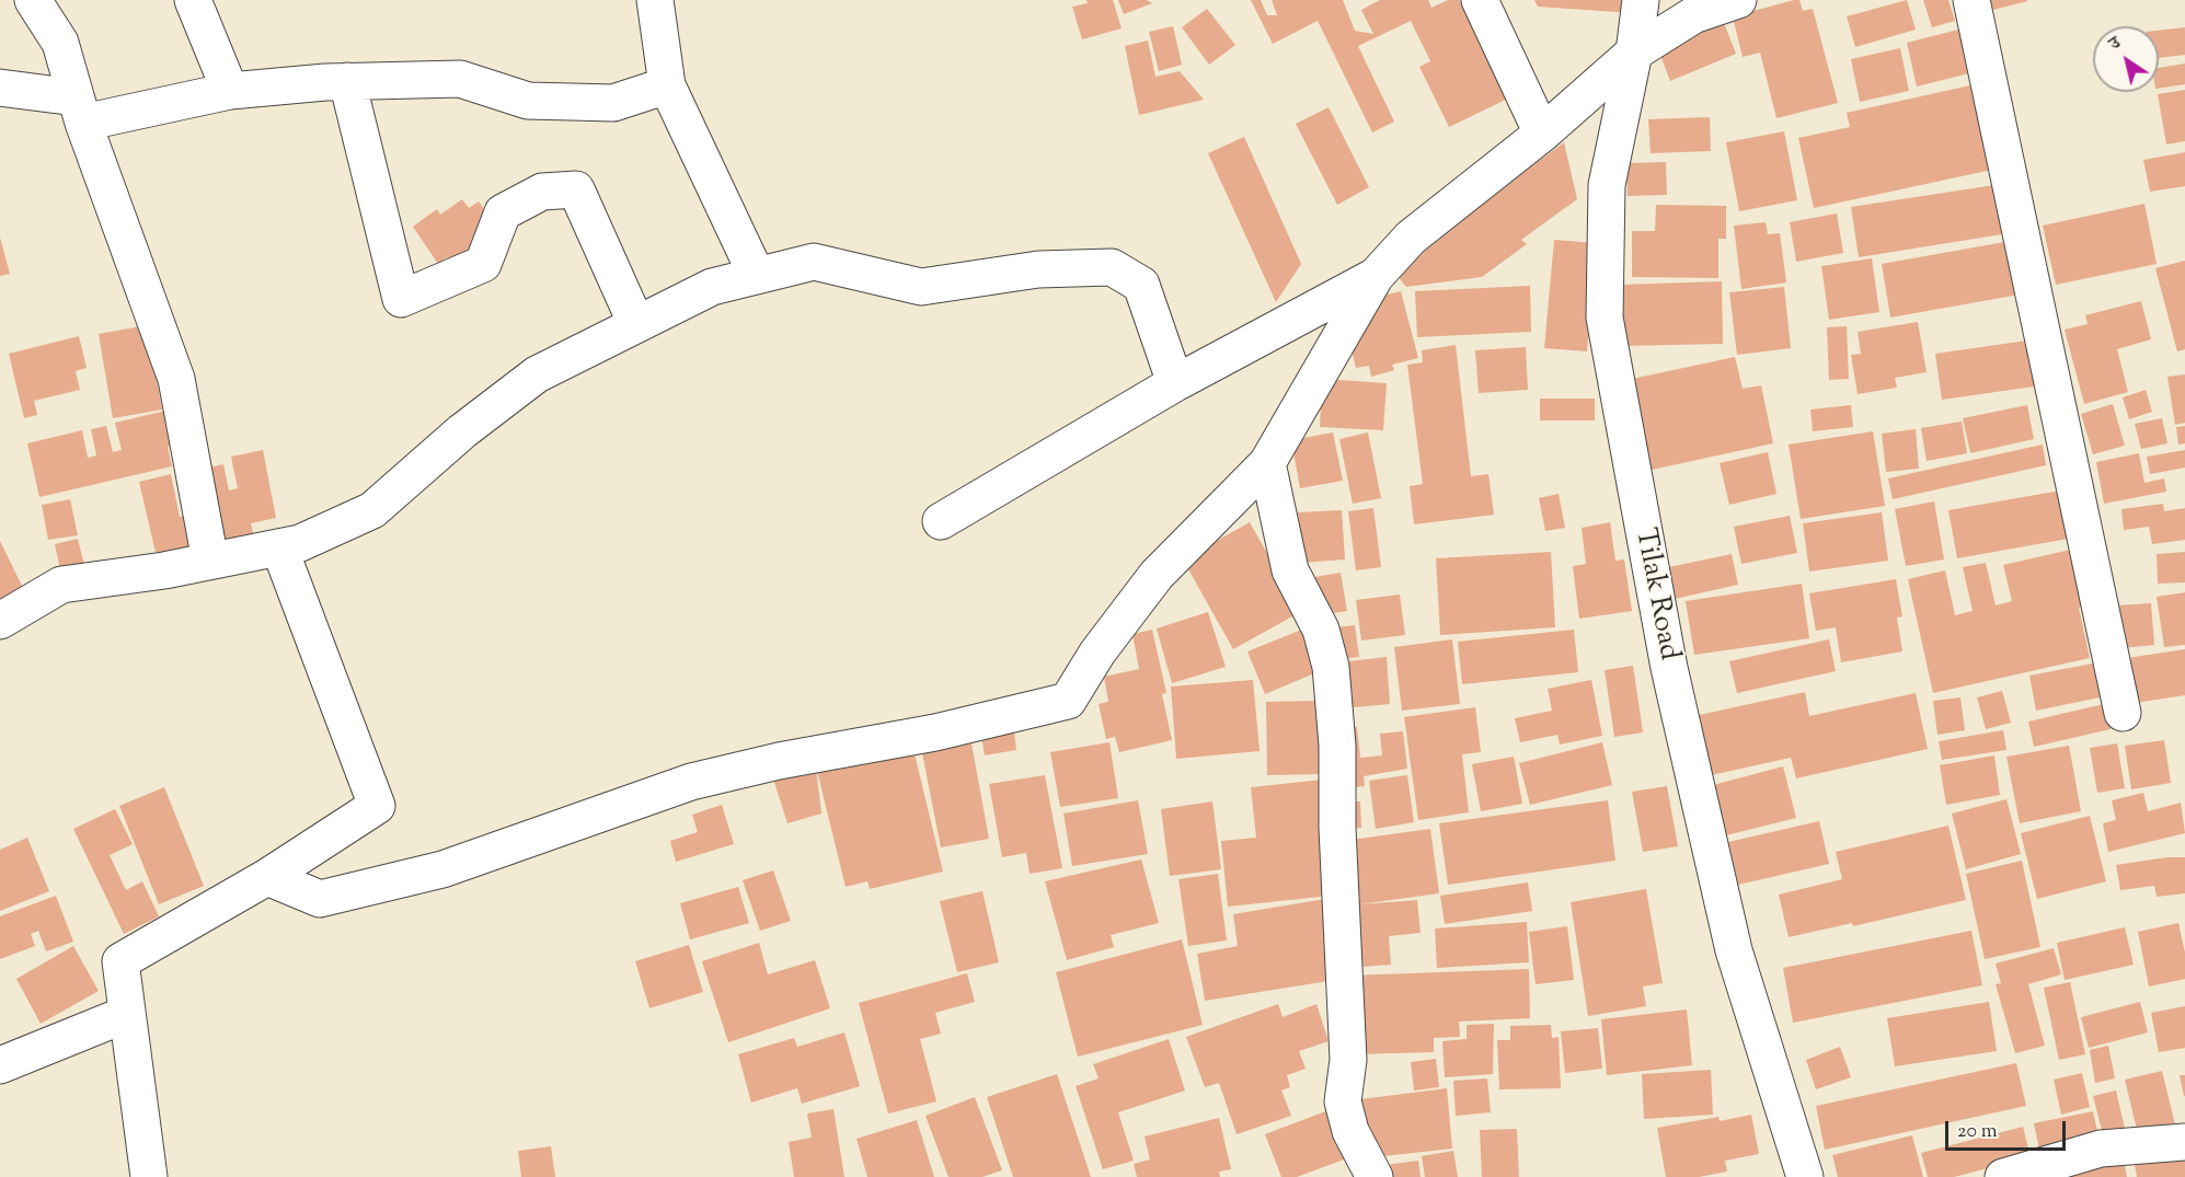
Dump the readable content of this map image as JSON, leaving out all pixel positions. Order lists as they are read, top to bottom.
{
  "streets": {
    "street": ["Tilak Road"]
  },
  "scale_bar": "20 m",
  "north": "top left"
}
